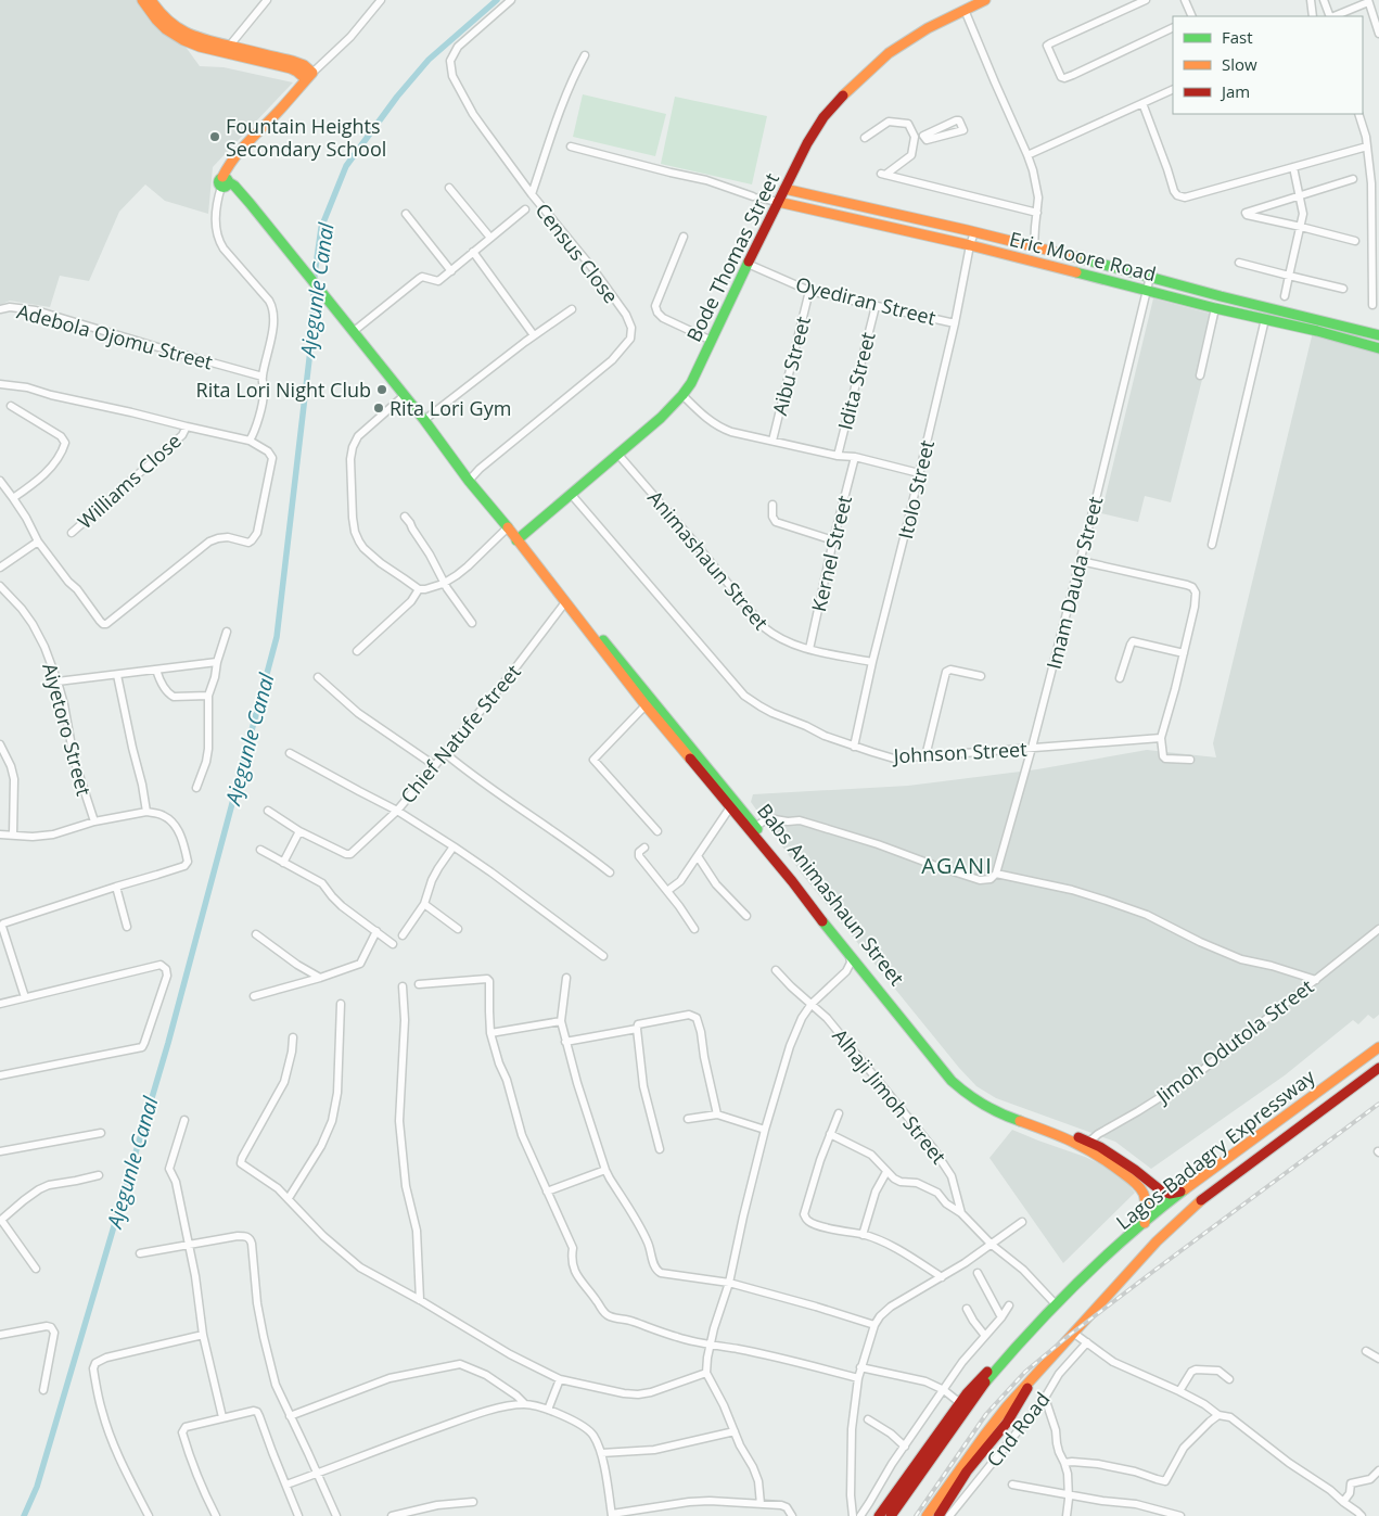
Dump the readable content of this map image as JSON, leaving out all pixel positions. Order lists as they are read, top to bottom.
{
  "streets": {
    "main road": [
      "Eric Moore Road",
      "Bode Thomas Street",
      "Babs Animashaun Street",
      "Lagos-Badagry Expressway"
    ],
    "street": [
      "Census Close",
      "Oyediran Street",
      "Adebola Ojomu Street",
      "Aibu Street",
      "Idita Street",
      "Williams Close",
      "Itolo Street",
      "Kernel Street",
      "Animashaun Street",
      "Imam Dauda Street",
      "Aiyetoro Street",
      "Chief Natufe Street",
      "Johnson Street",
      "Jimoh Odutola Street",
      "Alhaji Jimoh Street",
      "Cnd Road"
    ]
  },
  "crossings": [
    ["Census Close", "Babs Animashaun Street"],
    ["Eric Moore Road", "Bode Thomas Street"],
    ["Eric Moore Road", "Itolo Street"],
    ["Eric Moore Road", "Imam Dauda Street"],
    ["Bode Thomas Street", "Oyediran Street"],
    ["Bode Thomas Street", "Animashaun Street"],
    ["Bode Thomas Street", "Johnson Street"],
    ["Bode Thomas Street", "Babs Animashaun Street"],
    ["Oyediran Street", "Aibu Street"],
    ["Oyediran Street", "Idita Street"],
    ["Oyediran Street", "Itolo Street"],
    ["Itolo Street", "Animashaun Street"],
    ["Itolo Street", "Johnson Street"],
    ["Kernel Street", "Animashaun Street"],
    ["Imam Dauda Street", "Johnson Street"],
    ["Chief Natufe Street", "Babs Animashaun Street"],
    ["Babs Animashaun Street", "Jimoh Odutola Street"],
    ["Babs Animashaun Street", "Lagos-Badagry Expressway"]
  ],
  "districts": ["AGANI"],
  "water": ["Ajegunle Canal"],
  "places": ["Fountain Heights Secondary School", "Rita Lori Night Club", "Rita Lori Gym"],
  "legend": ["Fast", "Slow", "Jam"]
}
